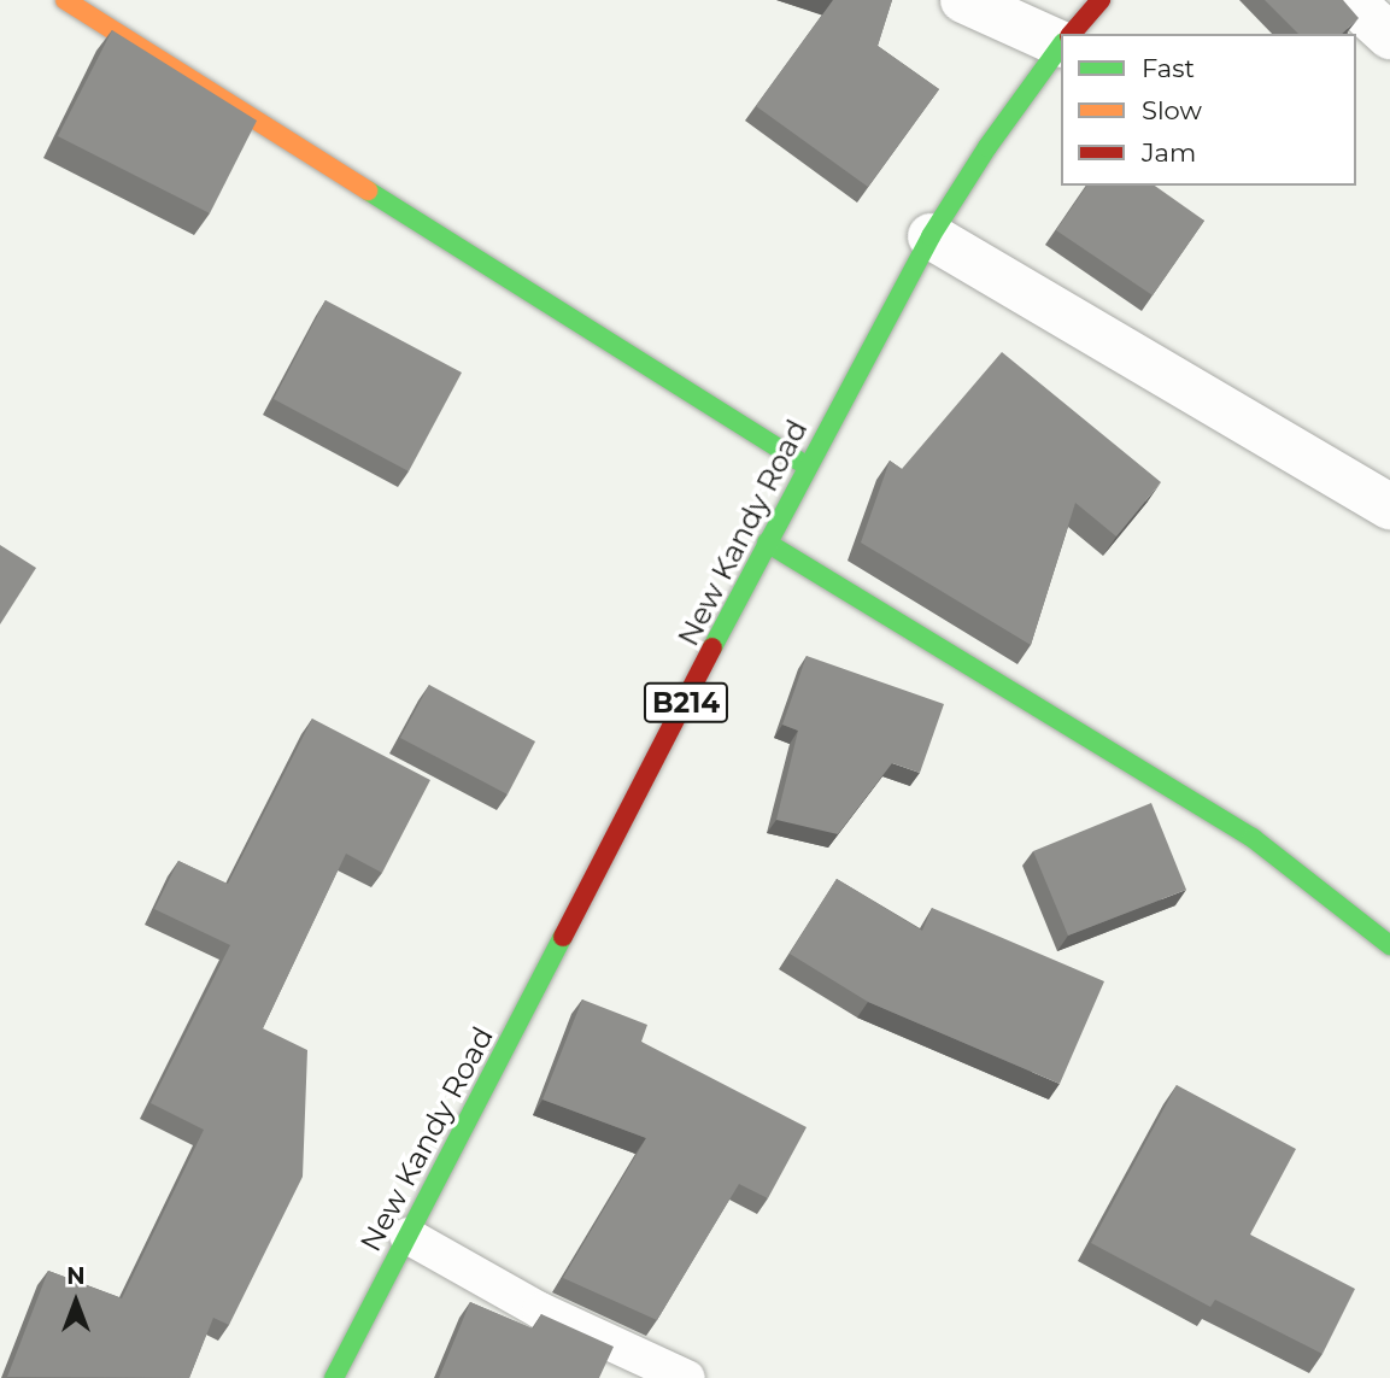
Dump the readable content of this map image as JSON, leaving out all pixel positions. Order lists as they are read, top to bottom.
{
  "streets": {
    "street": ["New Kandy Road", "B214"]
  },
  "legend": ["Fast", "Slow", "Jam"],
  "north": "top"
}
